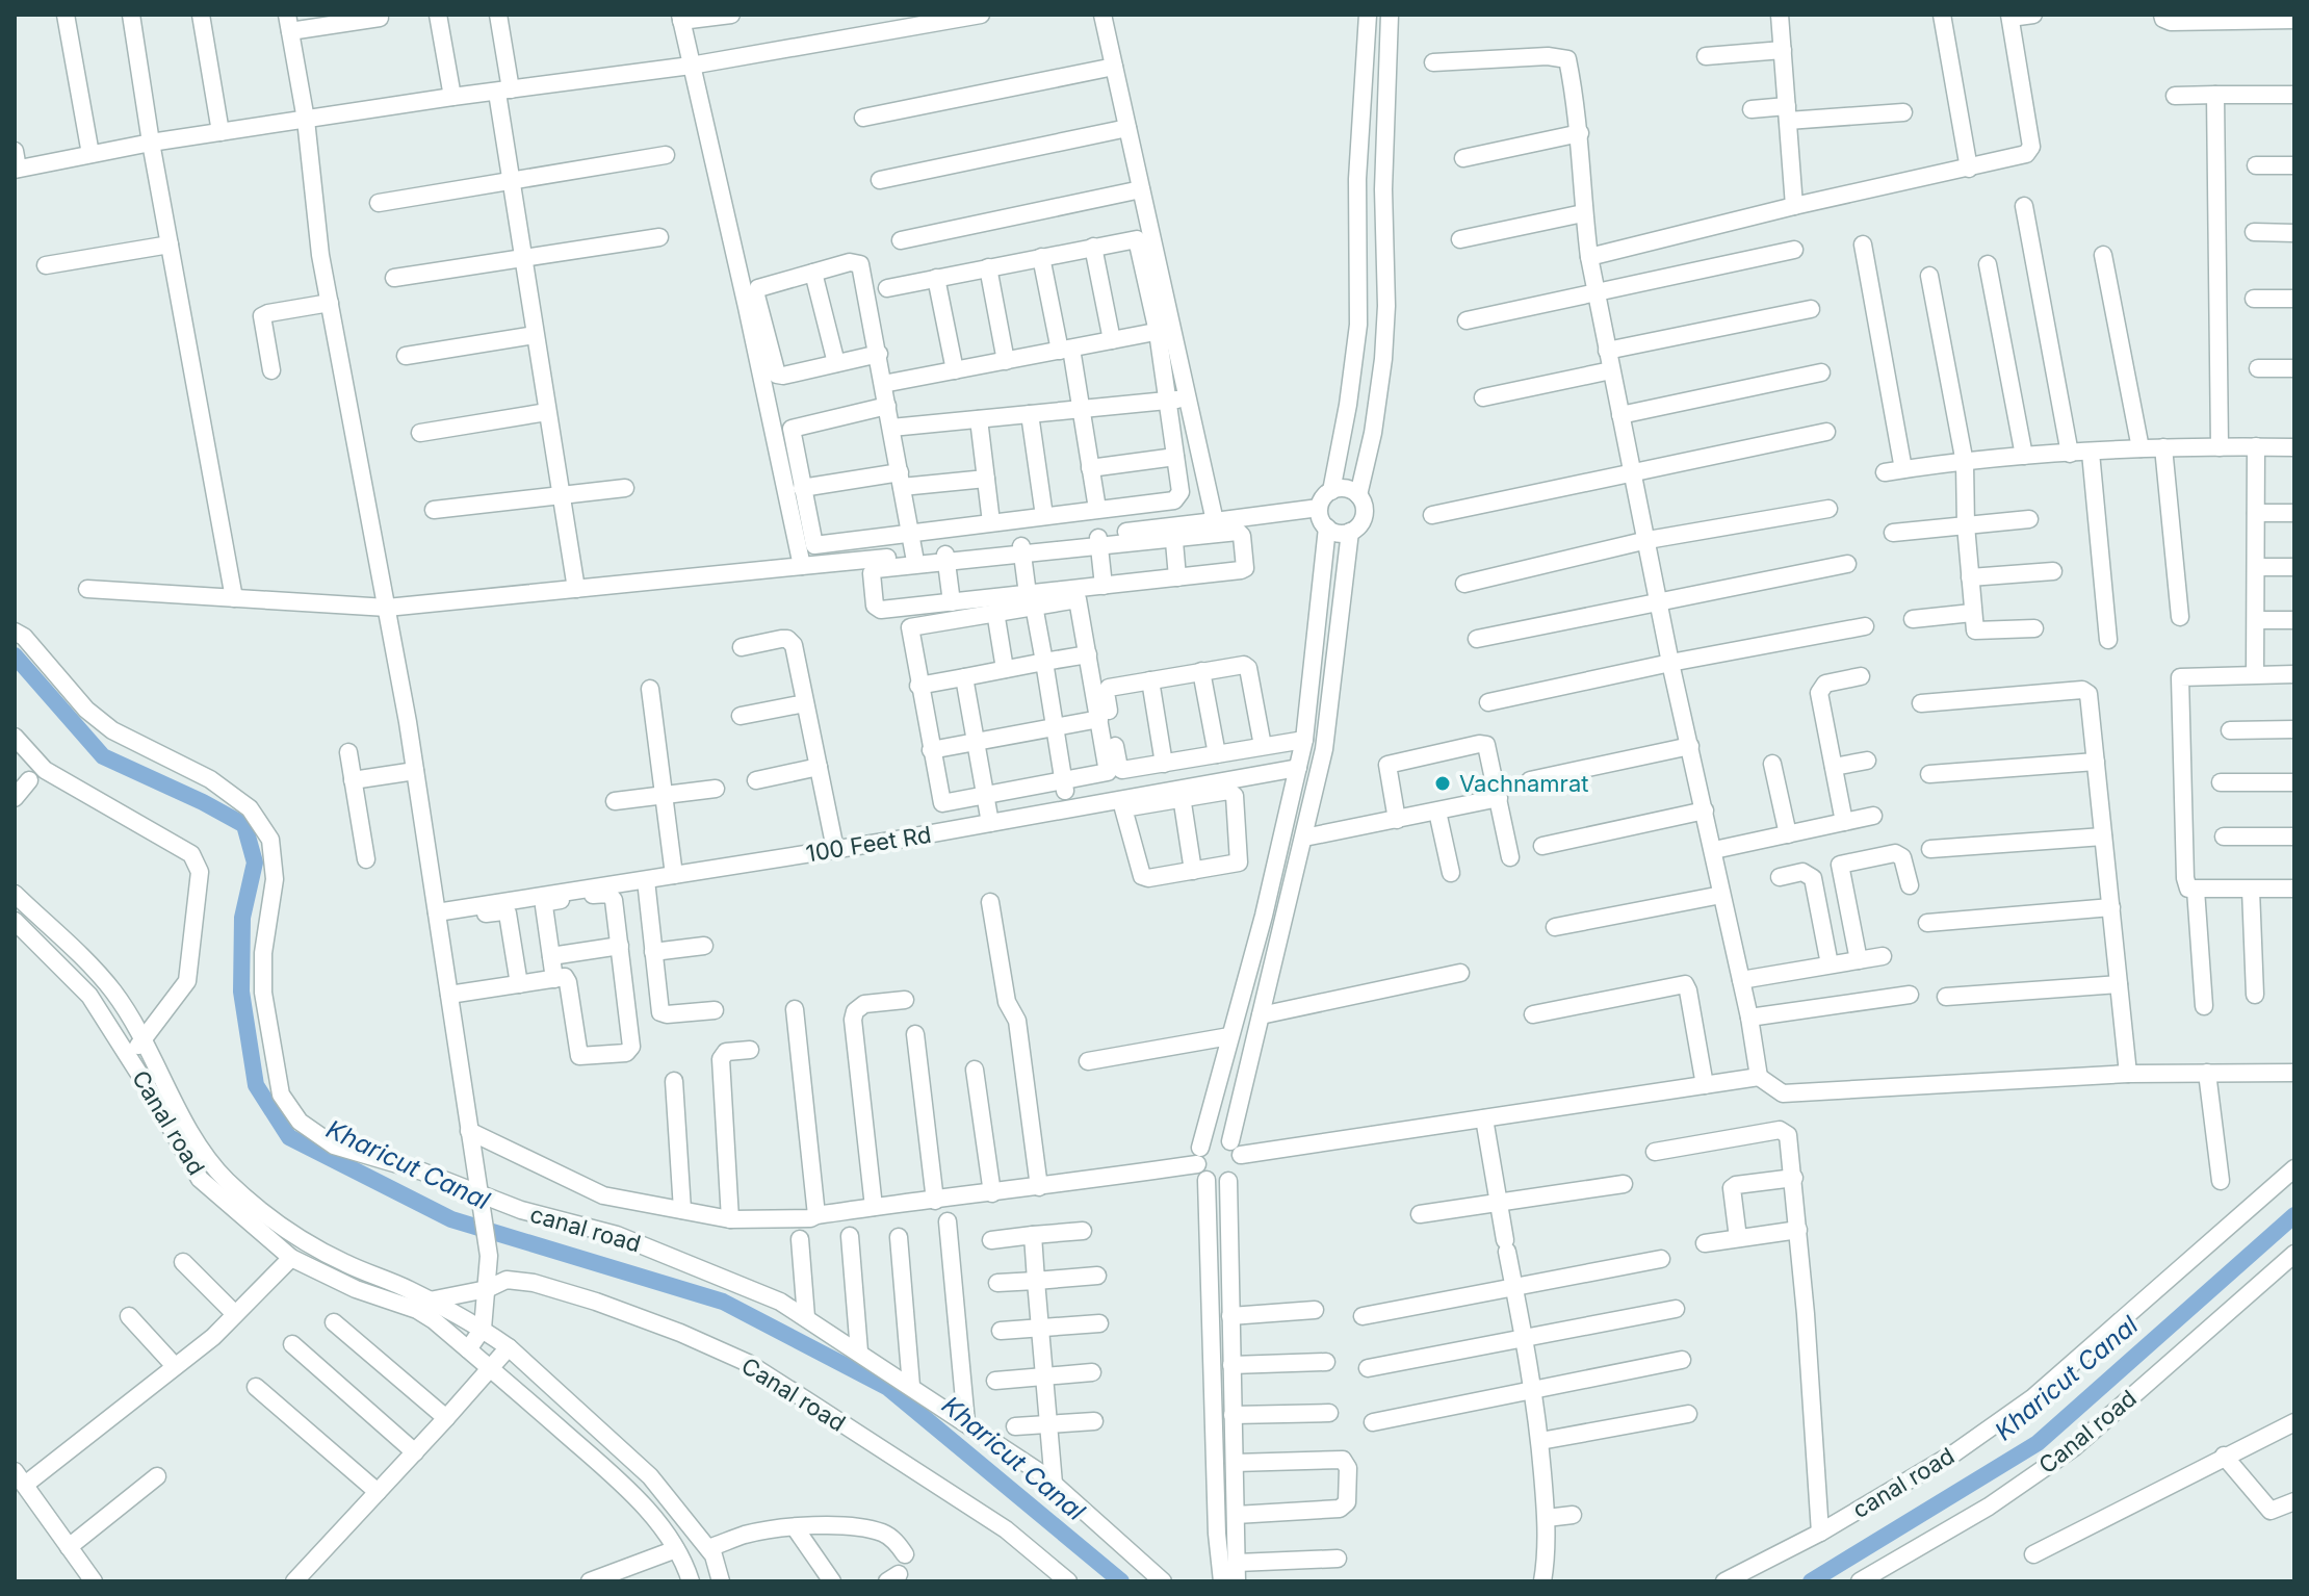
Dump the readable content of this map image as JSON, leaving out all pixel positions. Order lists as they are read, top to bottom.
{
  "streets": {
    "street": ["100 Feet Rd", "Canal road", "canal road"]
  },
  "water": ["Kharicut Canal"],
  "places": ["Vachnamrat"]
}
